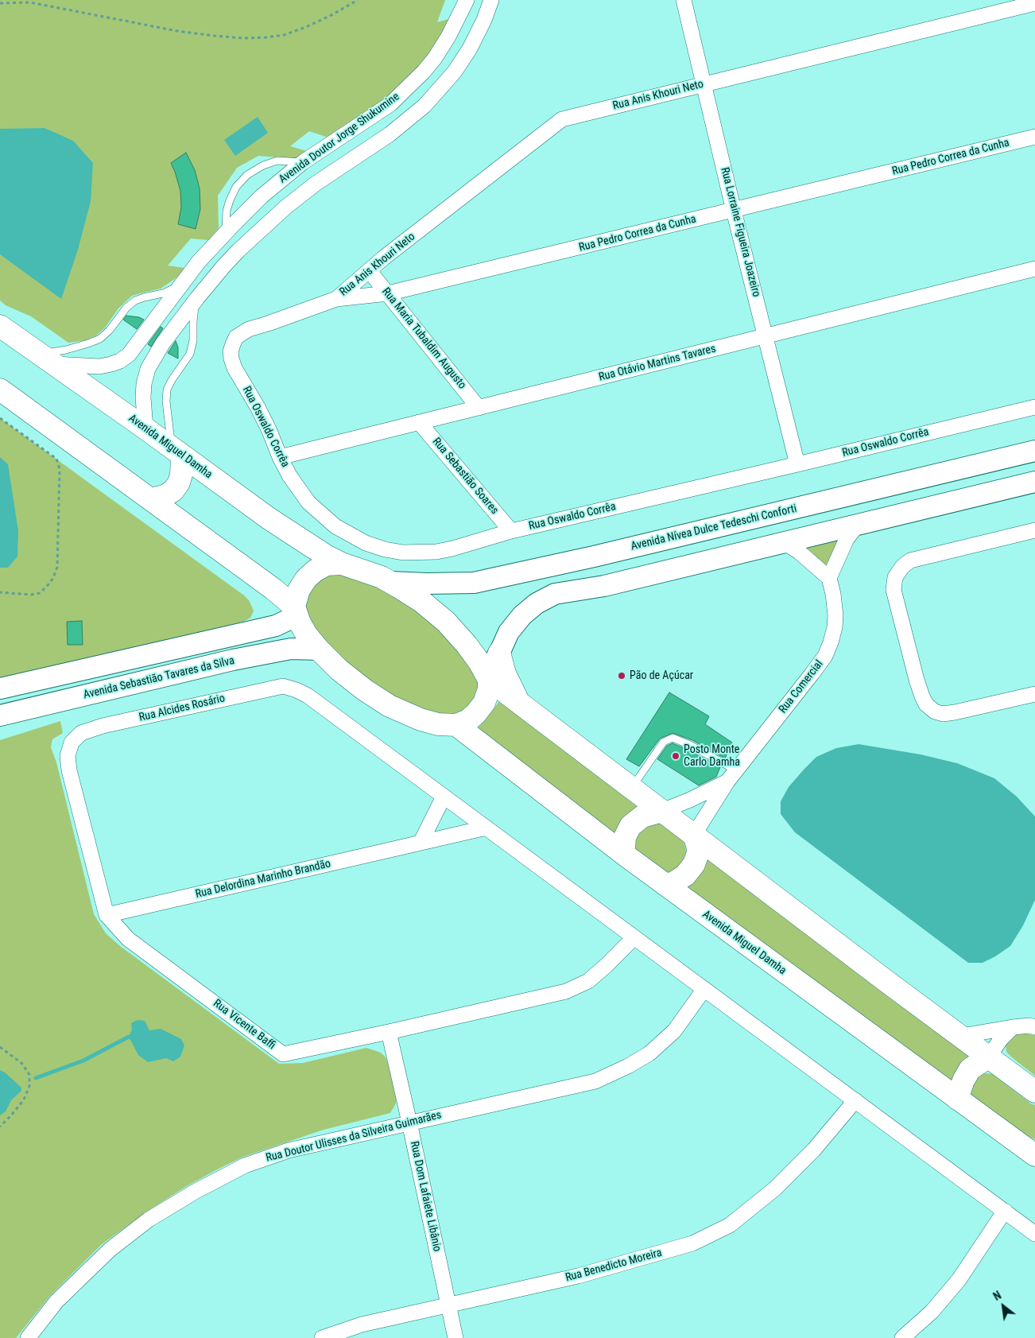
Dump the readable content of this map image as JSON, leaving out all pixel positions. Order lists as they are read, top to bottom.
{
  "streets": {
    "main road": ["Avenida Miguel Damha", "Avenida Nívea Dulce Tedeschi Conforti", "Avenida Sebastião Tavares da Silva"],
    "street": [
      "Rua Anis Khouri Neto",
      "Avenida Doutor Jorge Shukumine",
      "Rua Pedro Correa da Cunha",
      "Rua Lorraine Figueira Joazeiro",
      "Rua Maria Tubaldim Augusto",
      "Rua Otávio Martins Tavares",
      "Rua Oswaldo Corrêa",
      "Rua Sebastião Soares",
      "Rua Comercial",
      "Rua Alcides Rosário",
      "Rua Delordina Marinho Brandão",
      "Rua Vicente Baffi",
      "Rua Doutor Ulisses da Silveira Guimarães",
      "Rua Dom Lafaiete Libânio",
      "Rua Benedicto Moreira"
    ]
  },
  "crossings": [
    ["Rua Anis Khouri Neto", "Rua Pedro Correa da Cunha"],
    ["Rua Anis Khouri Neto", "Rua Lorraine Figueira Joazeiro"],
    ["Rua Anis Khouri Neto", "Rua Maria Tubaldim Augusto"],
    ["Avenida Doutor Jorge Shukumine", "Avenida Miguel Damha"],
    ["Rua Pedro Correa da Cunha", "Rua Lorraine Figueira Joazeiro"],
    ["Rua Pedro Correa da Cunha", "Rua Maria Tubaldim Augusto"],
    ["Rua Pedro Correa da Cunha", "Rua Oswaldo Corrêa"],
    ["Rua Lorraine Figueira Joazeiro", "Rua Otávio Martins Tavares"],
    ["Rua Lorraine Figueira Joazeiro", "Rua Oswaldo Corrêa"],
    ["Rua Maria Tubaldim Augusto", "Rua Otávio Martins Tavares"],
    ["Rua Otávio Martins Tavares", "Rua Oswaldo Corrêa"],
    ["Rua Otávio Martins Tavares", "Rua Sebastião Soares"],
    ["Rua Oswaldo Corrêa", "Rua Sebastião Soares"],
    ["Avenida Miguel Damha", "Avenida Nívea Dulce Tedeschi Conforti"],
    ["Avenida Miguel Damha", "Rua Comercial"],
    ["Rua Alcides Rosário", "Rua Vicente Baffi"],
    ["Rua Delordina Marinho Brandão", "Rua Vicente Baffi"],
    ["Rua Vicente Baffi", "Rua Dom Lafaiete Libânio"],
    ["Rua Doutor Ulisses da Silveira Guimarães", "Rua Dom Lafaiete Libânio"],
    ["Rua Dom Lafaiete Libânio", "Rua Benedicto Moreira"]
  ],
  "places": ["Pão de Açúcar", "Posto Monte Carlo Damha"],
  "north": "top left"
}
